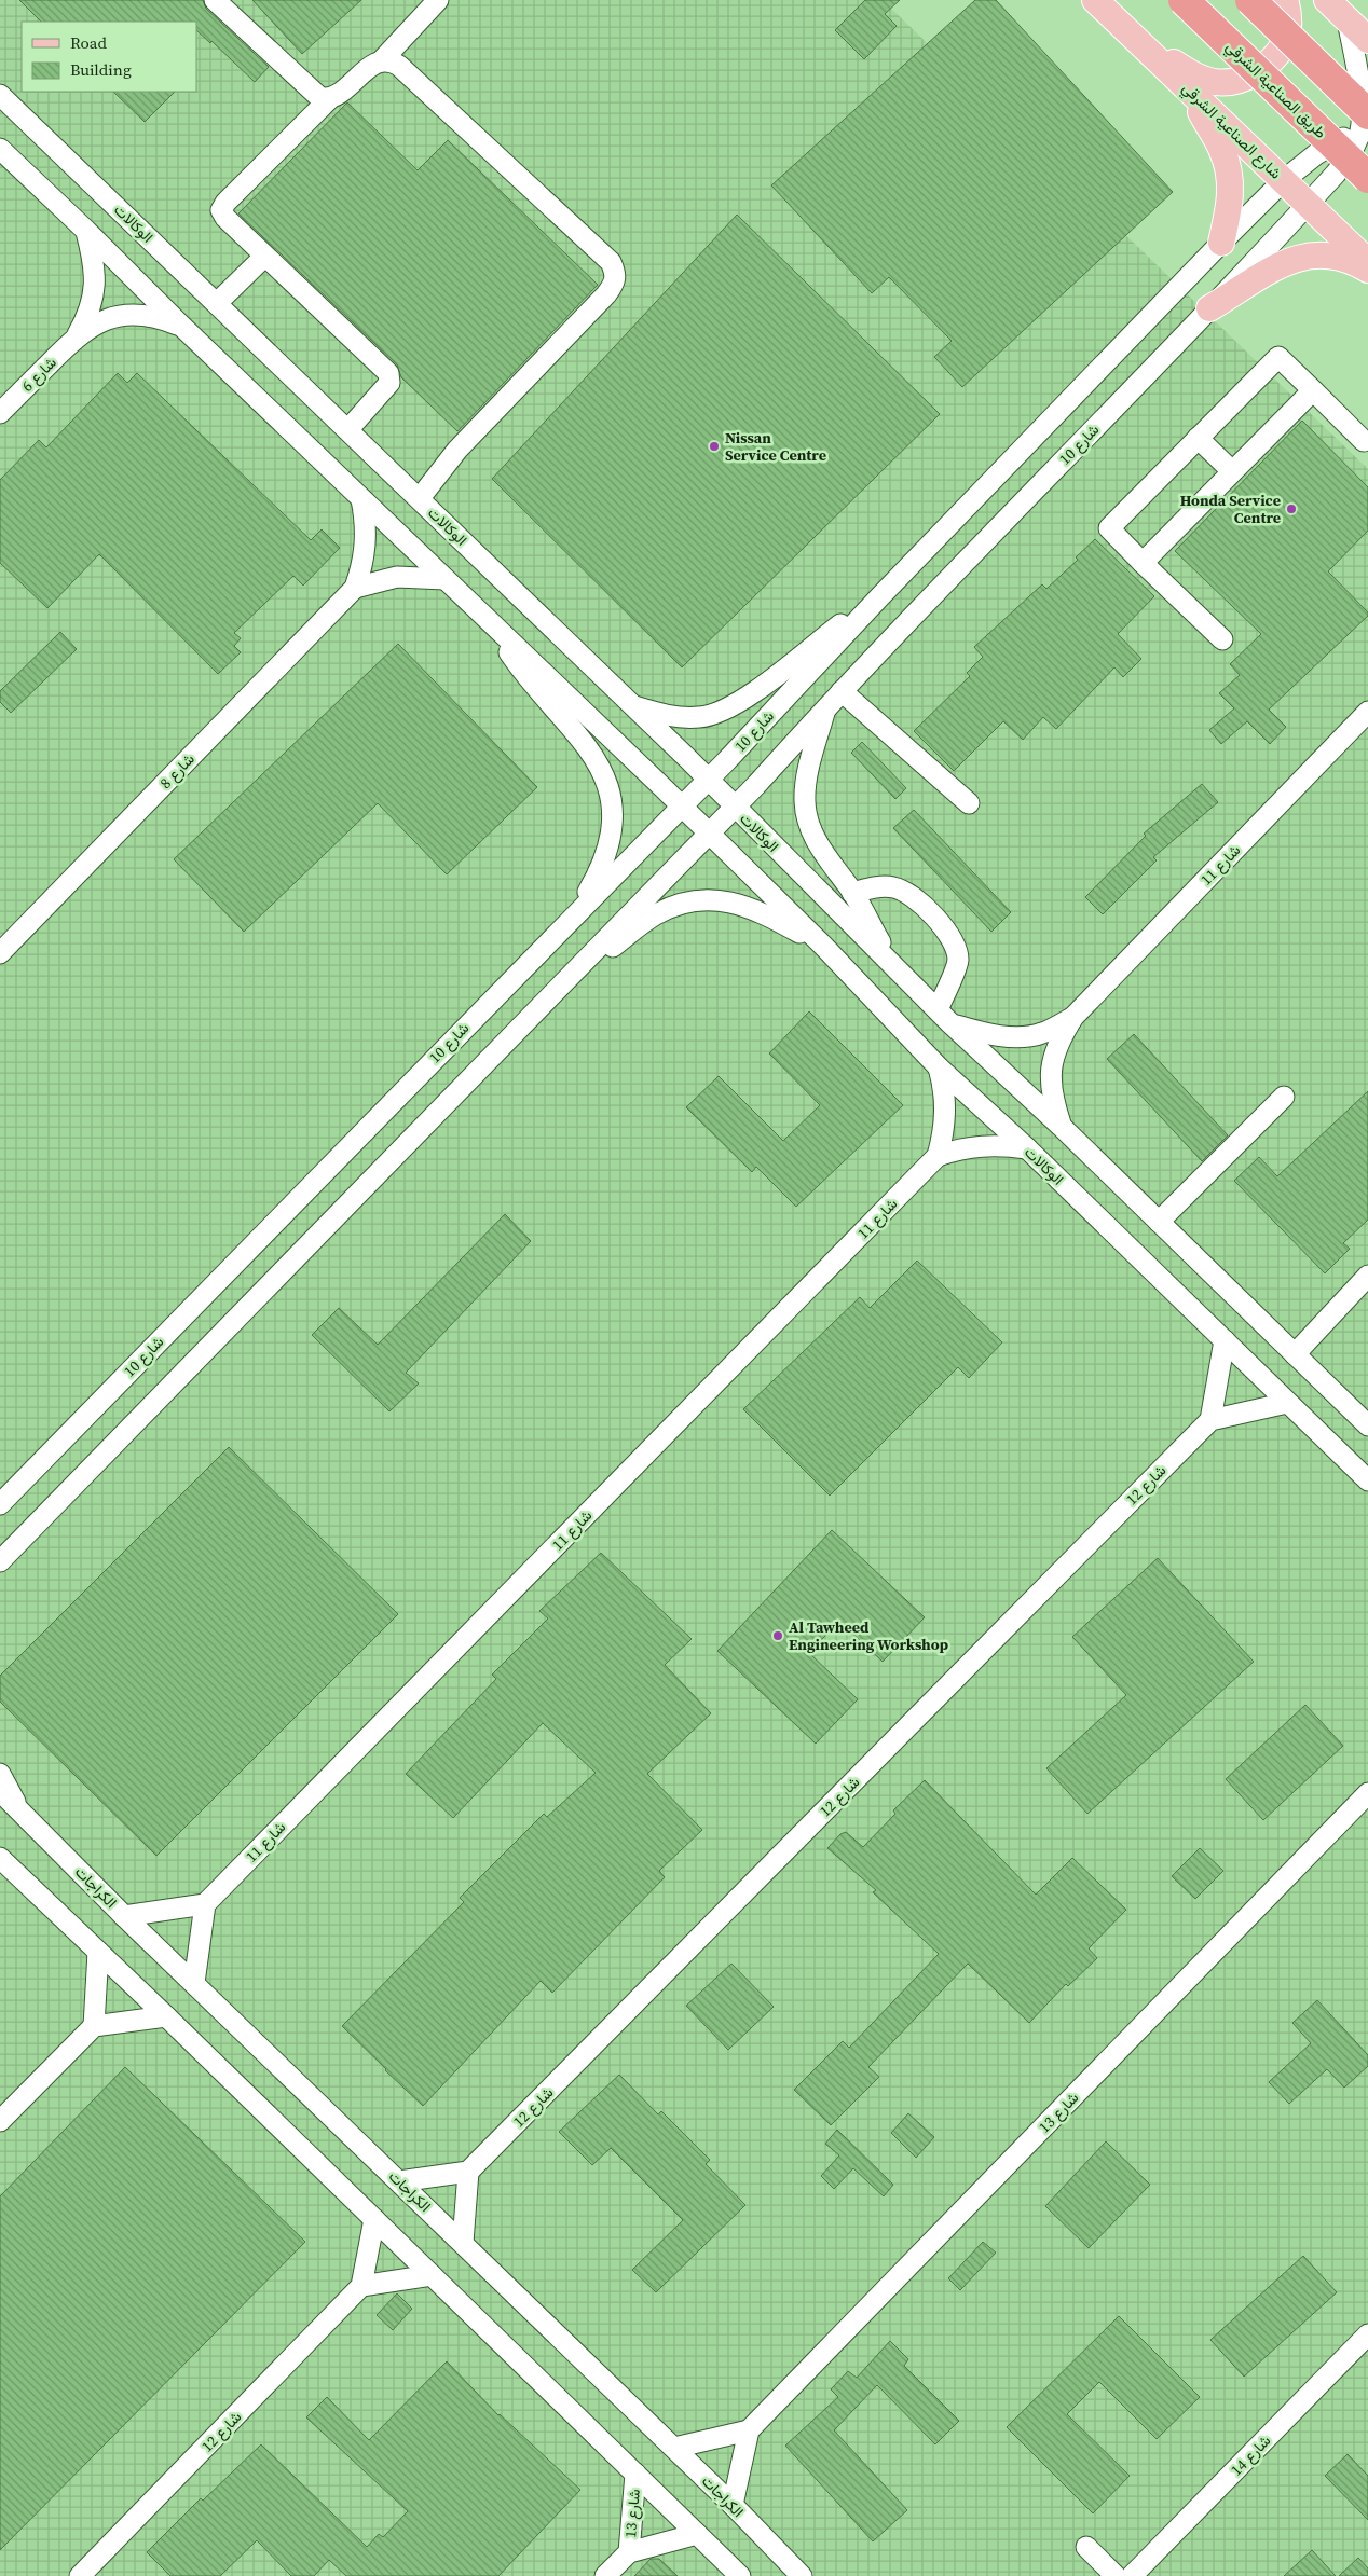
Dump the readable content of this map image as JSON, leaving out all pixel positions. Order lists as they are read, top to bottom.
{
  "streets": {
    "highway": ["طريق الصناعية الشرقي"],
    "main road": ["شارع الصناعية الشرقي"],
    "street": [
      "الوكالات",
      "شارع 6",
      "شارع 10",
      "شارع 8",
      "شارع 11",
      "شارع 12",
      "الكراجات",
      "شارع 13",
      "شارع 14"
    ]
  },
  "crossings": [
    ["شارع الصناعية الشرقي", "شارع 10"],
    ["الوكالات", "شارع 6"],
    ["الوكالات", "شارع 10"],
    ["الوكالات", "شارع 8"],
    ["الوكالات", "شارع 11"]
  ],
  "places": ["Nissan Service Centre", "Honda Service Centre", "Al Tawheed Engineering Workshop"],
  "legend": ["Road", "Building"]
}
